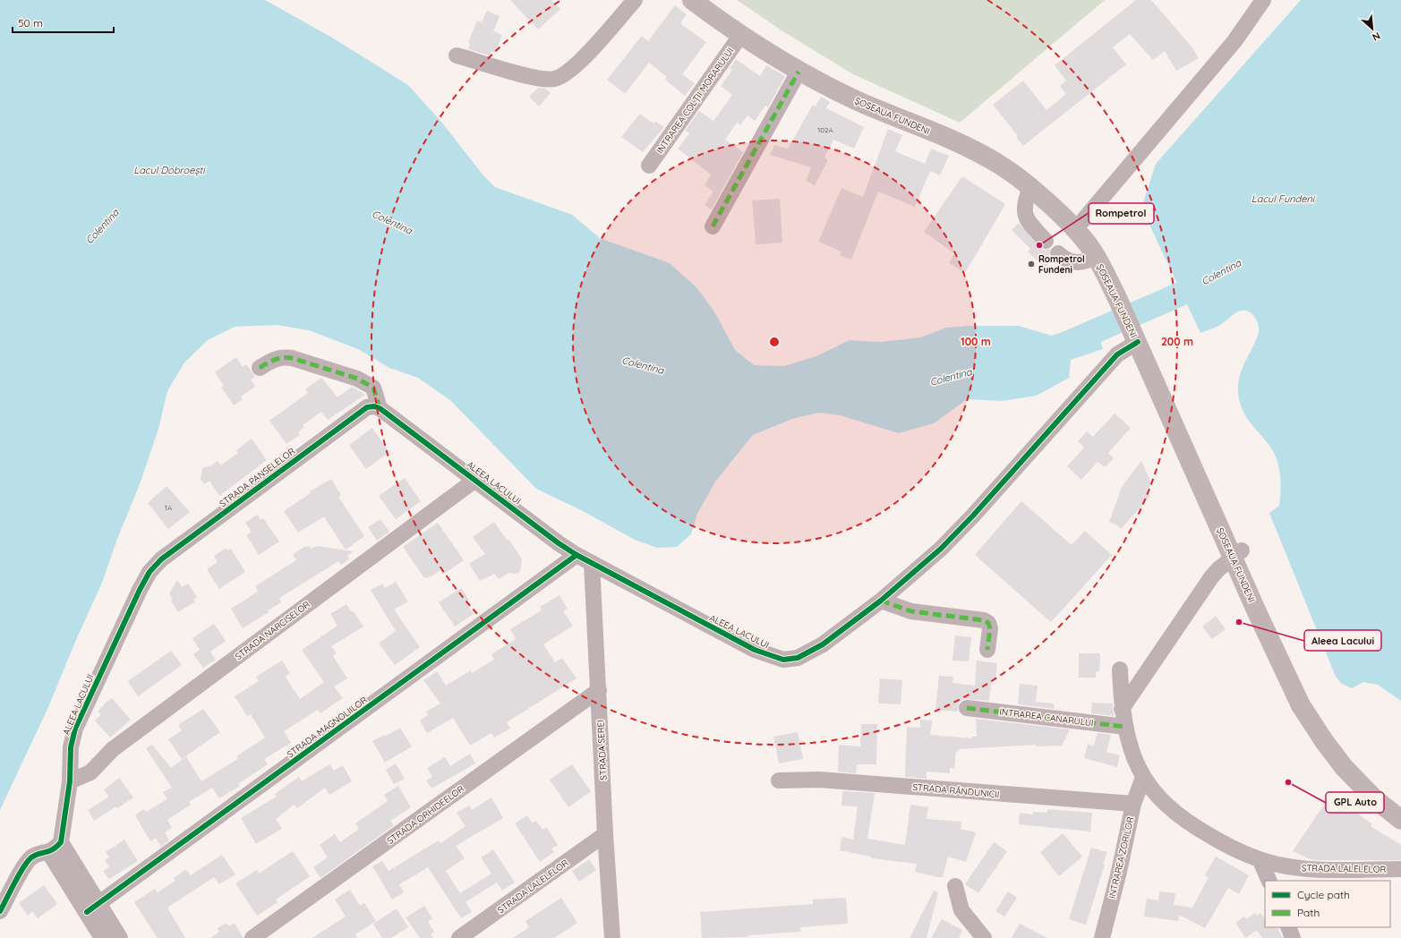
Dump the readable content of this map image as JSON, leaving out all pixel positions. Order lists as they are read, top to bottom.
{
  "streets": {
    "main road": ["ȘOSEAUA FUNDENI"],
    "street": [
      "INTRAREA COLȚII MORARULUI",
      "STRADA PANSELELOR",
      "ALEEA LACULUI",
      "STRADA NARCISELOR",
      "INTRAREA CANARULUI",
      "STRADA MAGNOLIILOR",
      "STRADA SEREI",
      "STRADA RÂNDUNICII",
      "STRADA ORHIDEELOR",
      "INTRAREA ZORILOR",
      "STRADA LALELELOR"
    ]
  },
  "crossings": [
    ["INTRAREA COLȚII MORARULUI", "ȘOSEAUA FUNDENI"],
    ["ȘOSEAUA FUNDENI", "ALEEA LACULUI"],
    ["STRADA PANSELELOR", "ALEEA LACULUI"],
    ["ALEEA LACULUI", "STRADA NARCISELOR"],
    ["ALEEA LACULUI", "STRADA MAGNOLIILOR"],
    ["ALEEA LACULUI", "STRADA SEREI"],
    ["INTRAREA CANARULUI", "STRADA LALELELOR"],
    ["STRADA SEREI", "STRADA ORHIDEELOR"],
    ["STRADA SEREI", "STRADA LALELELOR"],
    ["STRADA RÂNDUNICII", "INTRAREA ZORILOR"],
    ["INTRAREA ZORILOR", "STRADA LALELELOR"]
  ],
  "water": ["Lacul Dobroești", "Lacul Fundeni", "Colentina"],
  "places": [
    "Rompetrol",
    "Rompetrol Fundeni",
    "Aleea Lacului",
    "GPL Auto"
  ],
  "house_numbers": ["102A", "1A"],
  "legend": ["Cycle path", "Path"],
  "scale_bar": "50 m",
  "north": "bottom right",
  "rings": ["100 m", "200 m"]
}
